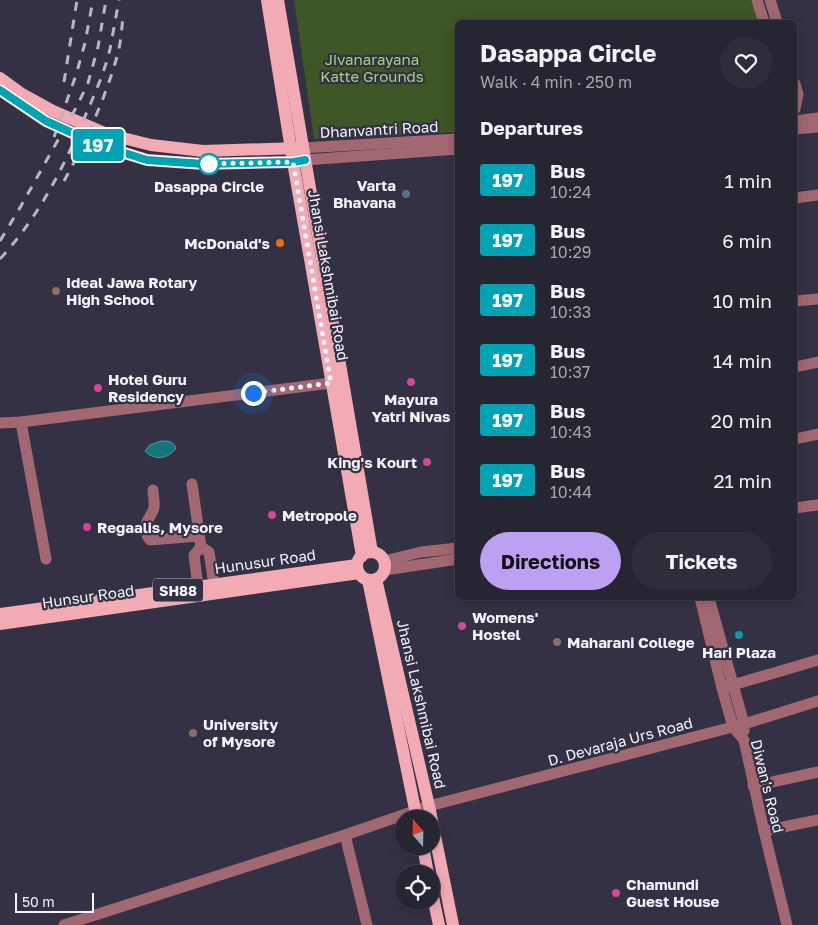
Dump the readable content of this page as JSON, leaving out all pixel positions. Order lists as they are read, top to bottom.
{
  "streets": {
    "main road": [
      "Jhansi Lakshmibai Road",
      "Hunusur Road",
      "SH88",
      "Hunsur Road"
    ],
    "street": ["Dhanvantri Road", "D. Devaraja Urs Road", "Diwan's Road"]
  },
  "crossings": [
    ["Dhanvantri Road", "Jhansi Lakshmibai Road"],
    ["Jhansi Lakshmibai Road", "Hunusur Road"],
    ["Jhansi Lakshmibai Road", "Hunsur Road"],
    ["Jhansi Lakshmibai Road", "D. Devaraja Urs Road"],
    ["Hunusur Road", "Hunsur Road"],
    ["D. Devaraja Urs Road", "Diwan's Road"]
  ],
  "parks": ["Jivanarayana Katte Grounds"],
  "places": [
    "Dasappa Circle",
    "Varta Bhavana",
    "McDonald's",
    "Ideal Jawa Rotary High School",
    "Mayura Yatri Nivas",
    "Hotel Guru Residency",
    "King's Kourt",
    "Metropole",
    "Regaalis, Mysore",
    "Womens' Hostel",
    "Hari Plaza",
    "Maharani College",
    "University of Mysore",
    "Chamundi Guest House"
  ],
  "lines": ["bus line 197"],
  "scale_bar": "50 m",
  "north": "top",
  "page": {
    "on_map": "197",
    "heading": [
      ["Dasappa Circle", "Walk · 4 min · 250 m"],
      "Departures"
    ],
    "list": [
      {
        "mark": "197",
        "name": "Bus",
        "note": "10:24",
        "value": "1 min"
      },
      {
        "mark": "197",
        "name": "Bus",
        "note": "10:29",
        "value": "6 min"
      },
      {
        "mark": "197",
        "name": "Bus",
        "note": "10:33",
        "value": "10 min"
      },
      {
        "mark": "197",
        "name": "Bus",
        "note": "10:37",
        "value": "14 min"
      },
      {
        "mark": "197",
        "name": "Bus",
        "note": "10:43",
        "value": "20 min"
      },
      {
        "mark": "197",
        "name": "Bus",
        "note": "10:44",
        "value": "21 min"
      }
    ],
    "buttons": ["Directions", "Tickets"],
    "scale": "50 m"
  }
}
